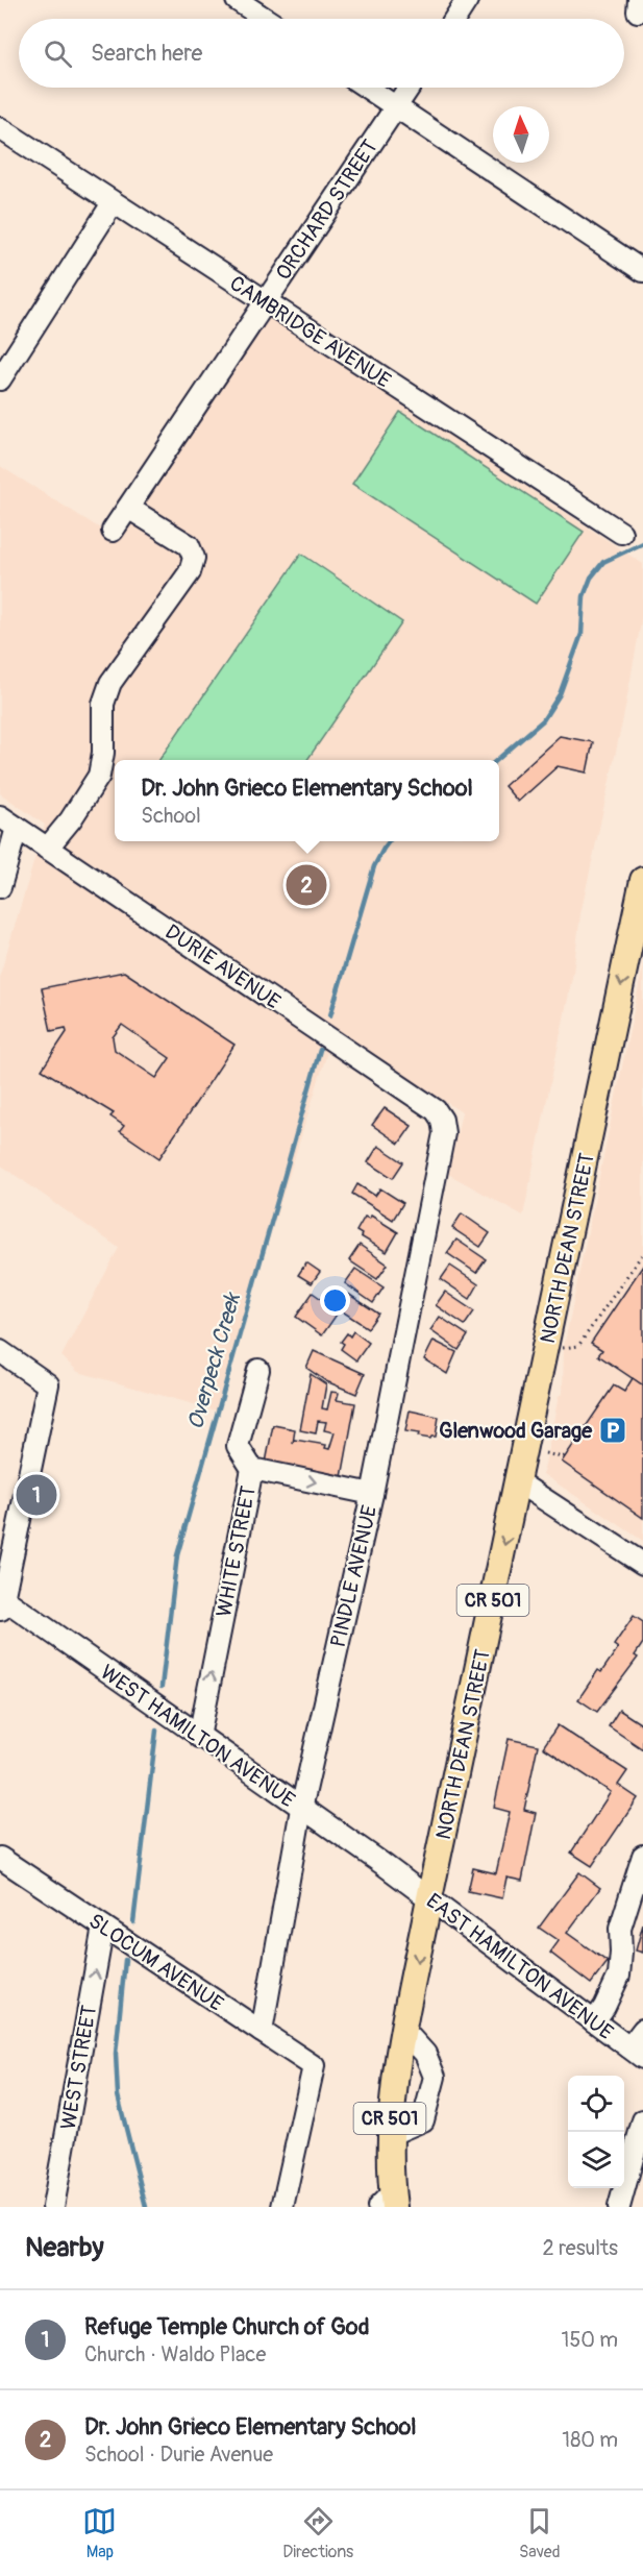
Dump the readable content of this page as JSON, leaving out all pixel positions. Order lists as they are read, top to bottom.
{
  "streets": {
    "main road": ["NORTH DEAN STREET", "CR 501"],
    "street": [
      "ORCHARD STREET",
      "CAMBRIDGE AVENUE",
      "DURIE AVENUE",
      "WHITE STREET",
      "PINDLE AVENUE",
      "WEST HAMILTON AVENUE",
      "SLOCUM AVENUE",
      "EAST HAMILTON AVENUE",
      "WEST STREET"
    ]
  },
  "crossings": [
    ["ORCHARD STREET", "CAMBRIDGE AVENUE"],
    ["DURIE AVENUE", "PINDLE AVENUE"],
    ["NORTH DEAN STREET", "EAST HAMILTON AVENUE"],
    ["WHITE STREET", "WEST HAMILTON AVENUE"],
    ["PINDLE AVENUE", "WEST HAMILTON AVENUE"],
    ["PINDLE AVENUE", "SLOCUM AVENUE"],
    ["WEST HAMILTON AVENUE", "EAST HAMILTON AVENUE"],
    ["SLOCUM AVENUE", "WEST STREET"]
  ],
  "one_way": ["NORTH DEAN STREET", "WHITE STREET", "WEST STREET"],
  "water": ["Overpeck Creek"],
  "places": {
    "parking": ["Glenwood Garage"]
  },
  "north": "top",
  "page": {
    "search": "Search here",
    "popup": ["Dr. John Grieco Elementary School", "School"],
    "pins": ["2", "1"],
    "heading": ["Nearby", "2 results"],
    "list": [
      {
        "mark": "1",
        "name": "Refuge Temple Church of God",
        "note": "Church · Waldo Place",
        "value": "150 m"
      },
      {
        "mark": "2",
        "name": "Dr. John Grieco Elementary School",
        "note": "School · Durie Avenue",
        "value": "180 m"
      }
    ],
    "nav": ["Map", "Directions", "Saved"]
  }
}
